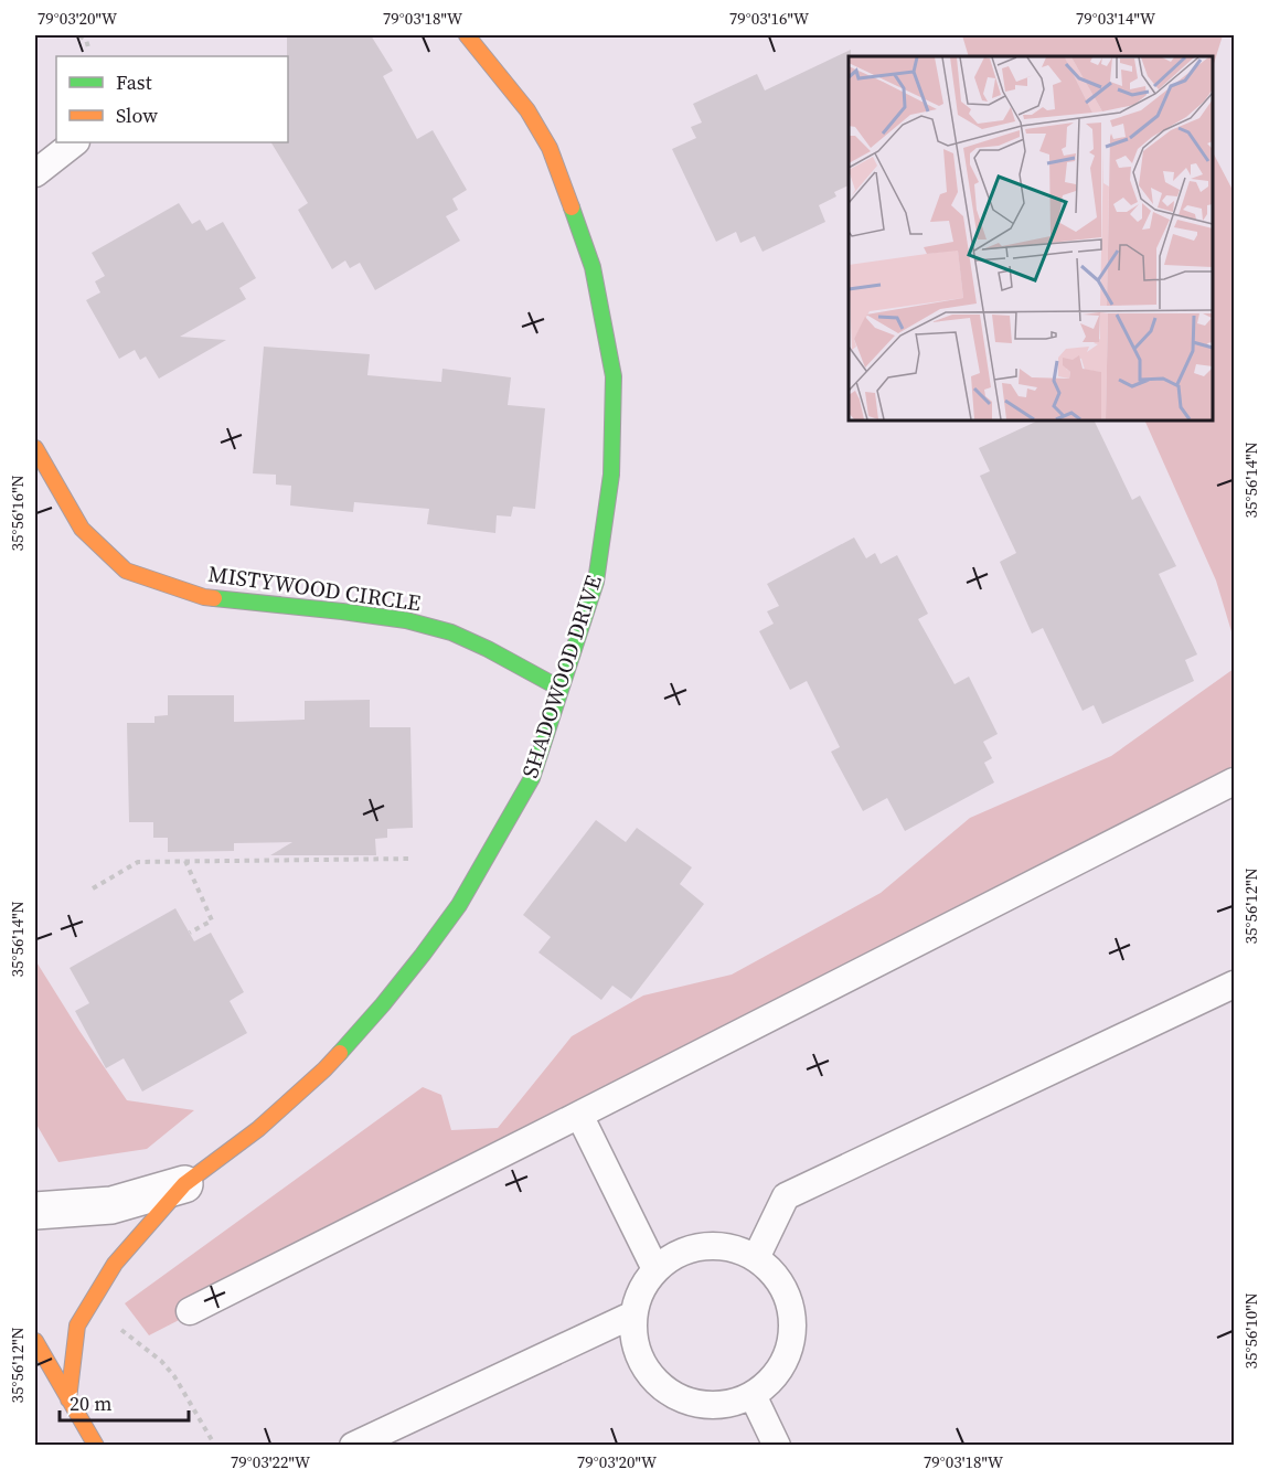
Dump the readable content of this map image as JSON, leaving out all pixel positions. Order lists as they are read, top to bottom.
{
  "streets": {
    "street": ["MISTYWOOD CIRCLE", "SHADOWOOD DRIVE"]
  },
  "crossings": [
    ["MISTYWOOD CIRCLE", "SHADOWOOD DRIVE"]
  ],
  "legend": ["Fast", "Slow"],
  "scale_bar": "20 m",
  "coordinates": [
    "79°03'20\"W",
    "79°03'18\"W",
    "79°03'16\"W",
    "79°03'14\"W",
    "35°56'14\"N",
    "35°56'16\"N",
    "35°56'12\"N",
    "35°56'10\"N",
    "79°03'22\"W"
  ]
}
